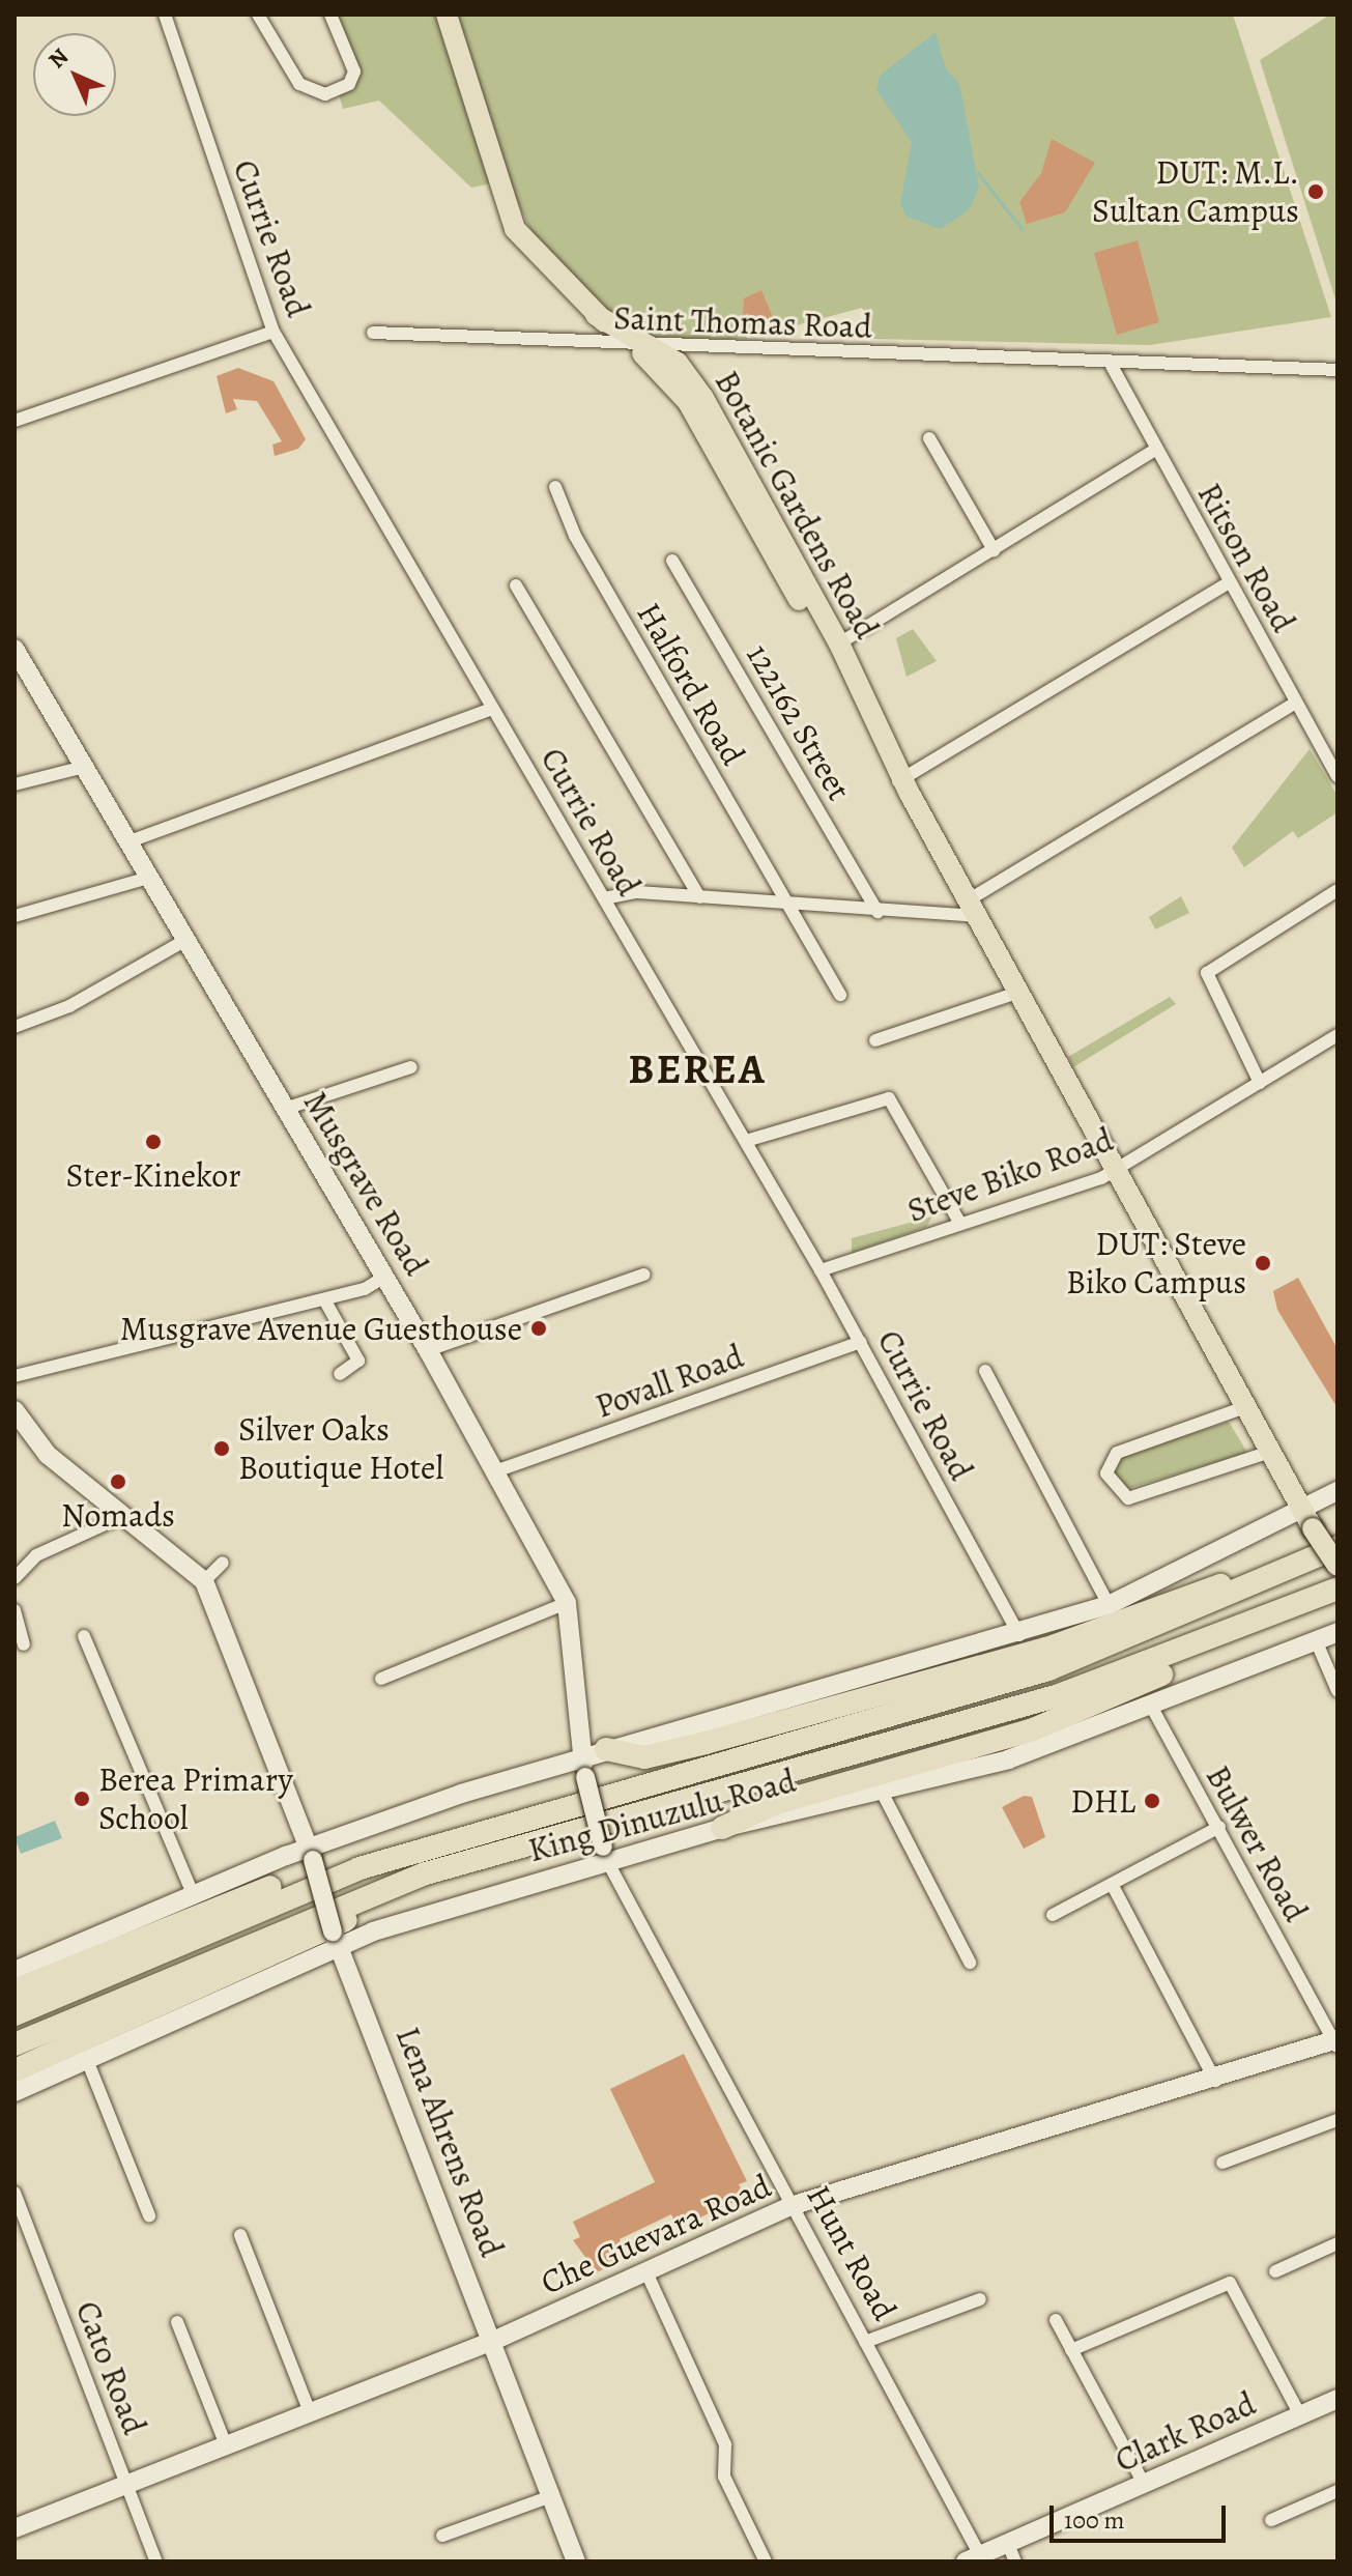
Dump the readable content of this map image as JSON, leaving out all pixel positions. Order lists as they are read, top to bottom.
{
  "streets": {
    "main road": [
      "Botanic Gardens Road",
      "Musgrave Road",
      "King Dinuzulu Road",
      "Lena Ahrens Road",
      "Che Guevara Road",
      "Clark Road"
    ],
    "street": [
      "Currie Road",
      "Saint Thomas Road",
      "Ritson Road",
      "Halford Road",
      "122162 Street",
      "Steve Biko Road",
      "Povall Road",
      "Bulwer Road",
      "Hunt Road",
      "Cato Road"
    ]
  },
  "crossings": [
    ["Currie Road", "Steve Biko Road"],
    ["Currie Road", "Povall Road"],
    ["Saint Thomas Road", "Botanic Gardens Road"],
    ["Saint Thomas Road", "Ritson Road"],
    ["Botanic Gardens Road", "Steve Biko Road"],
    ["Musgrave Road", "Povall Road"],
    ["Musgrave Road", "King Dinuzulu Road"],
    ["Musgrave Road", "Hunt Road"],
    ["King Dinuzulu Road", "Bulwer Road"],
    ["King Dinuzulu Road", "Lena Ahrens Road"],
    ["King Dinuzulu Road", "Hunt Road"],
    ["Bulwer Road", "Che Guevara Road"],
    ["Lena Ahrens Road", "Che Guevara Road"],
    ["Che Guevara Road", "Hunt Road"],
    ["Che Guevara Road", "Cato Road"],
    ["Hunt Road", "Clark Road"]
  ],
  "districts": ["BEREA"],
  "places": [
    "DUT: M.L. Sultan Campus",
    "Ster-Kinekor",
    "DUT: Steve Biko Campus",
    "Musgrave Avenue Guesthouse",
    "Silver Oaks Boutique Hotel",
    "Nomads",
    "Berea Primary School",
    "DHL"
  ],
  "scale_bar": "100 m",
  "north": "top left"
}
